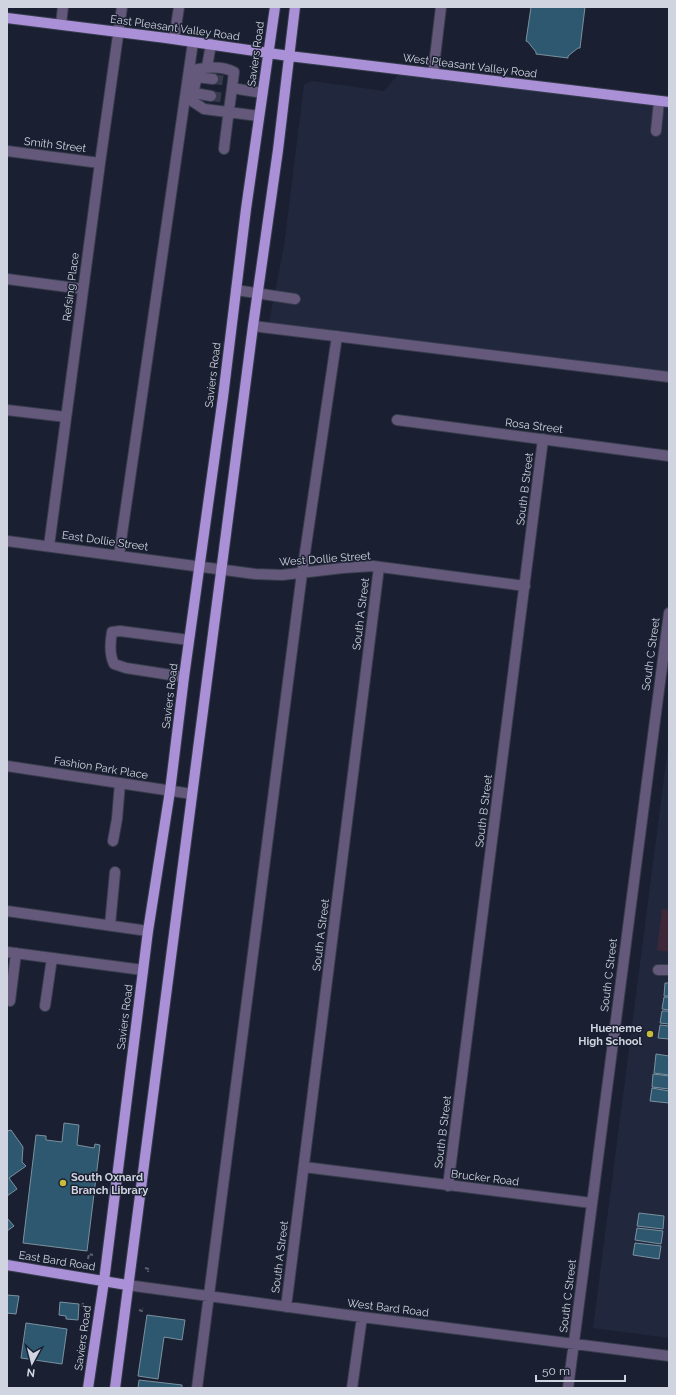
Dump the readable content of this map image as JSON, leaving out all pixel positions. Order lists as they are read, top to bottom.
{
  "streets": {
    "main road": [
      "East Pleasant Valley Road",
      "Saviers Road",
      "West Pleasant Valley Road",
      "East Bard Road",
      "West Bard Road"
    ],
    "street": [
      "Smith Street",
      "Refsing Place",
      "Rosa Street",
      "South B Street",
      "East Dollie Street",
      "West Dollie Street",
      "South A Street",
      "South C Street",
      "Fashion Park Place",
      "Brucker Road"
    ]
  },
  "crossings": [
    ["East Pleasant Valley Road", "Saviers Road"],
    ["East Pleasant Valley Road", "West Pleasant Valley Road"],
    ["East Pleasant Valley Road", "Refsing Place"],
    ["Saviers Road", "West Pleasant Valley Road"],
    ["Saviers Road", "East Dollie Street"],
    ["Saviers Road", "West Dollie Street"],
    ["Saviers Road", "Fashion Park Place"],
    ["Saviers Road", "East Bard Road"],
    ["Saviers Road", "West Bard Road"],
    ["Smith Street", "Refsing Place"],
    ["Refsing Place", "East Dollie Street"],
    ["Rosa Street", "South B Street"],
    ["South B Street", "West Dollie Street"],
    ["South B Street", "Brucker Road"],
    ["East Dollie Street", "West Dollie Street"],
    ["West Dollie Street", "South A Street"],
    ["South A Street", "Brucker Road"],
    ["South A Street", "West Bard Road"],
    ["South C Street", "Brucker Road"],
    ["South C Street", "West Bard Road"],
    ["East Bard Road", "West Bard Road"]
  ],
  "places": ["Hueneme High School", "South Oxnard Branch Library"],
  "scale_bar": "50 m",
  "north": "bottom"
}
